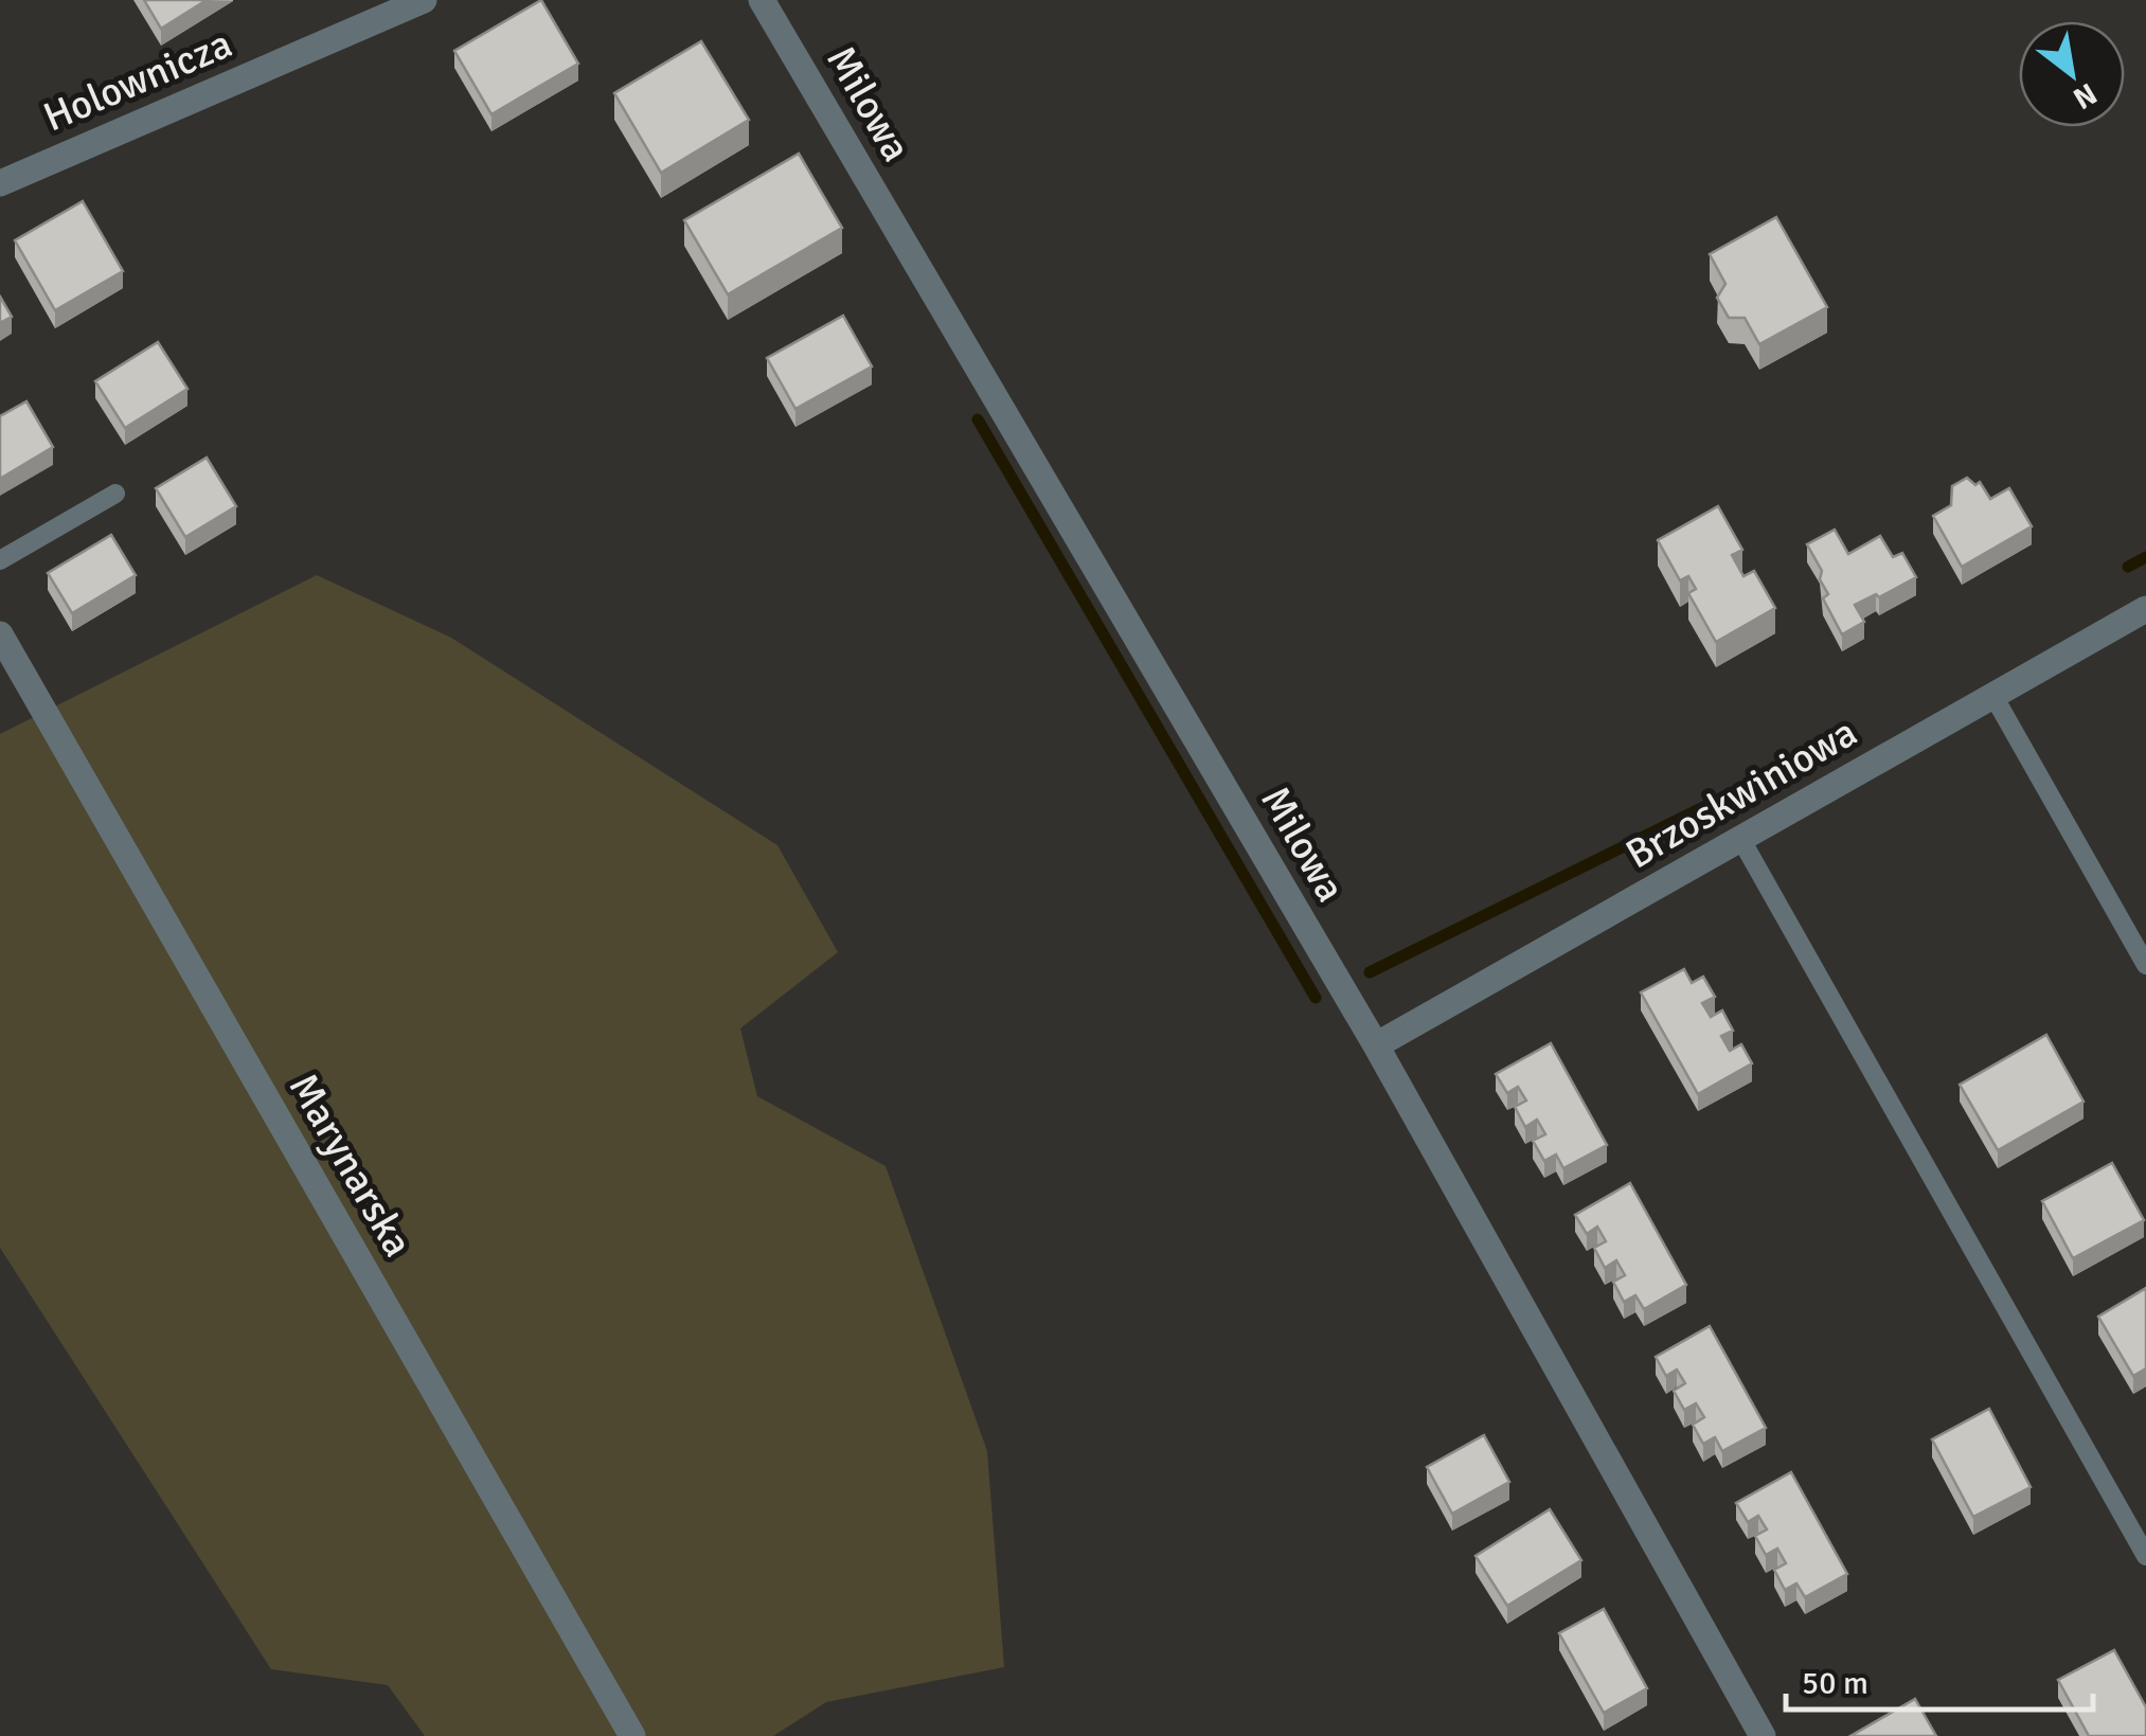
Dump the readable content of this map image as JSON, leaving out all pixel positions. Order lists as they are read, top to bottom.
{
  "streets": {
    "street": [
      "Holownicza",
      "Milowa",
      "Brzoskwiniowa",
      "Marynarska"
    ]
  },
  "crossings": [
    ["Milowa", "Brzoskwiniowa"]
  ],
  "scale_bar": "50 m",
  "north": "bottom right"
}
